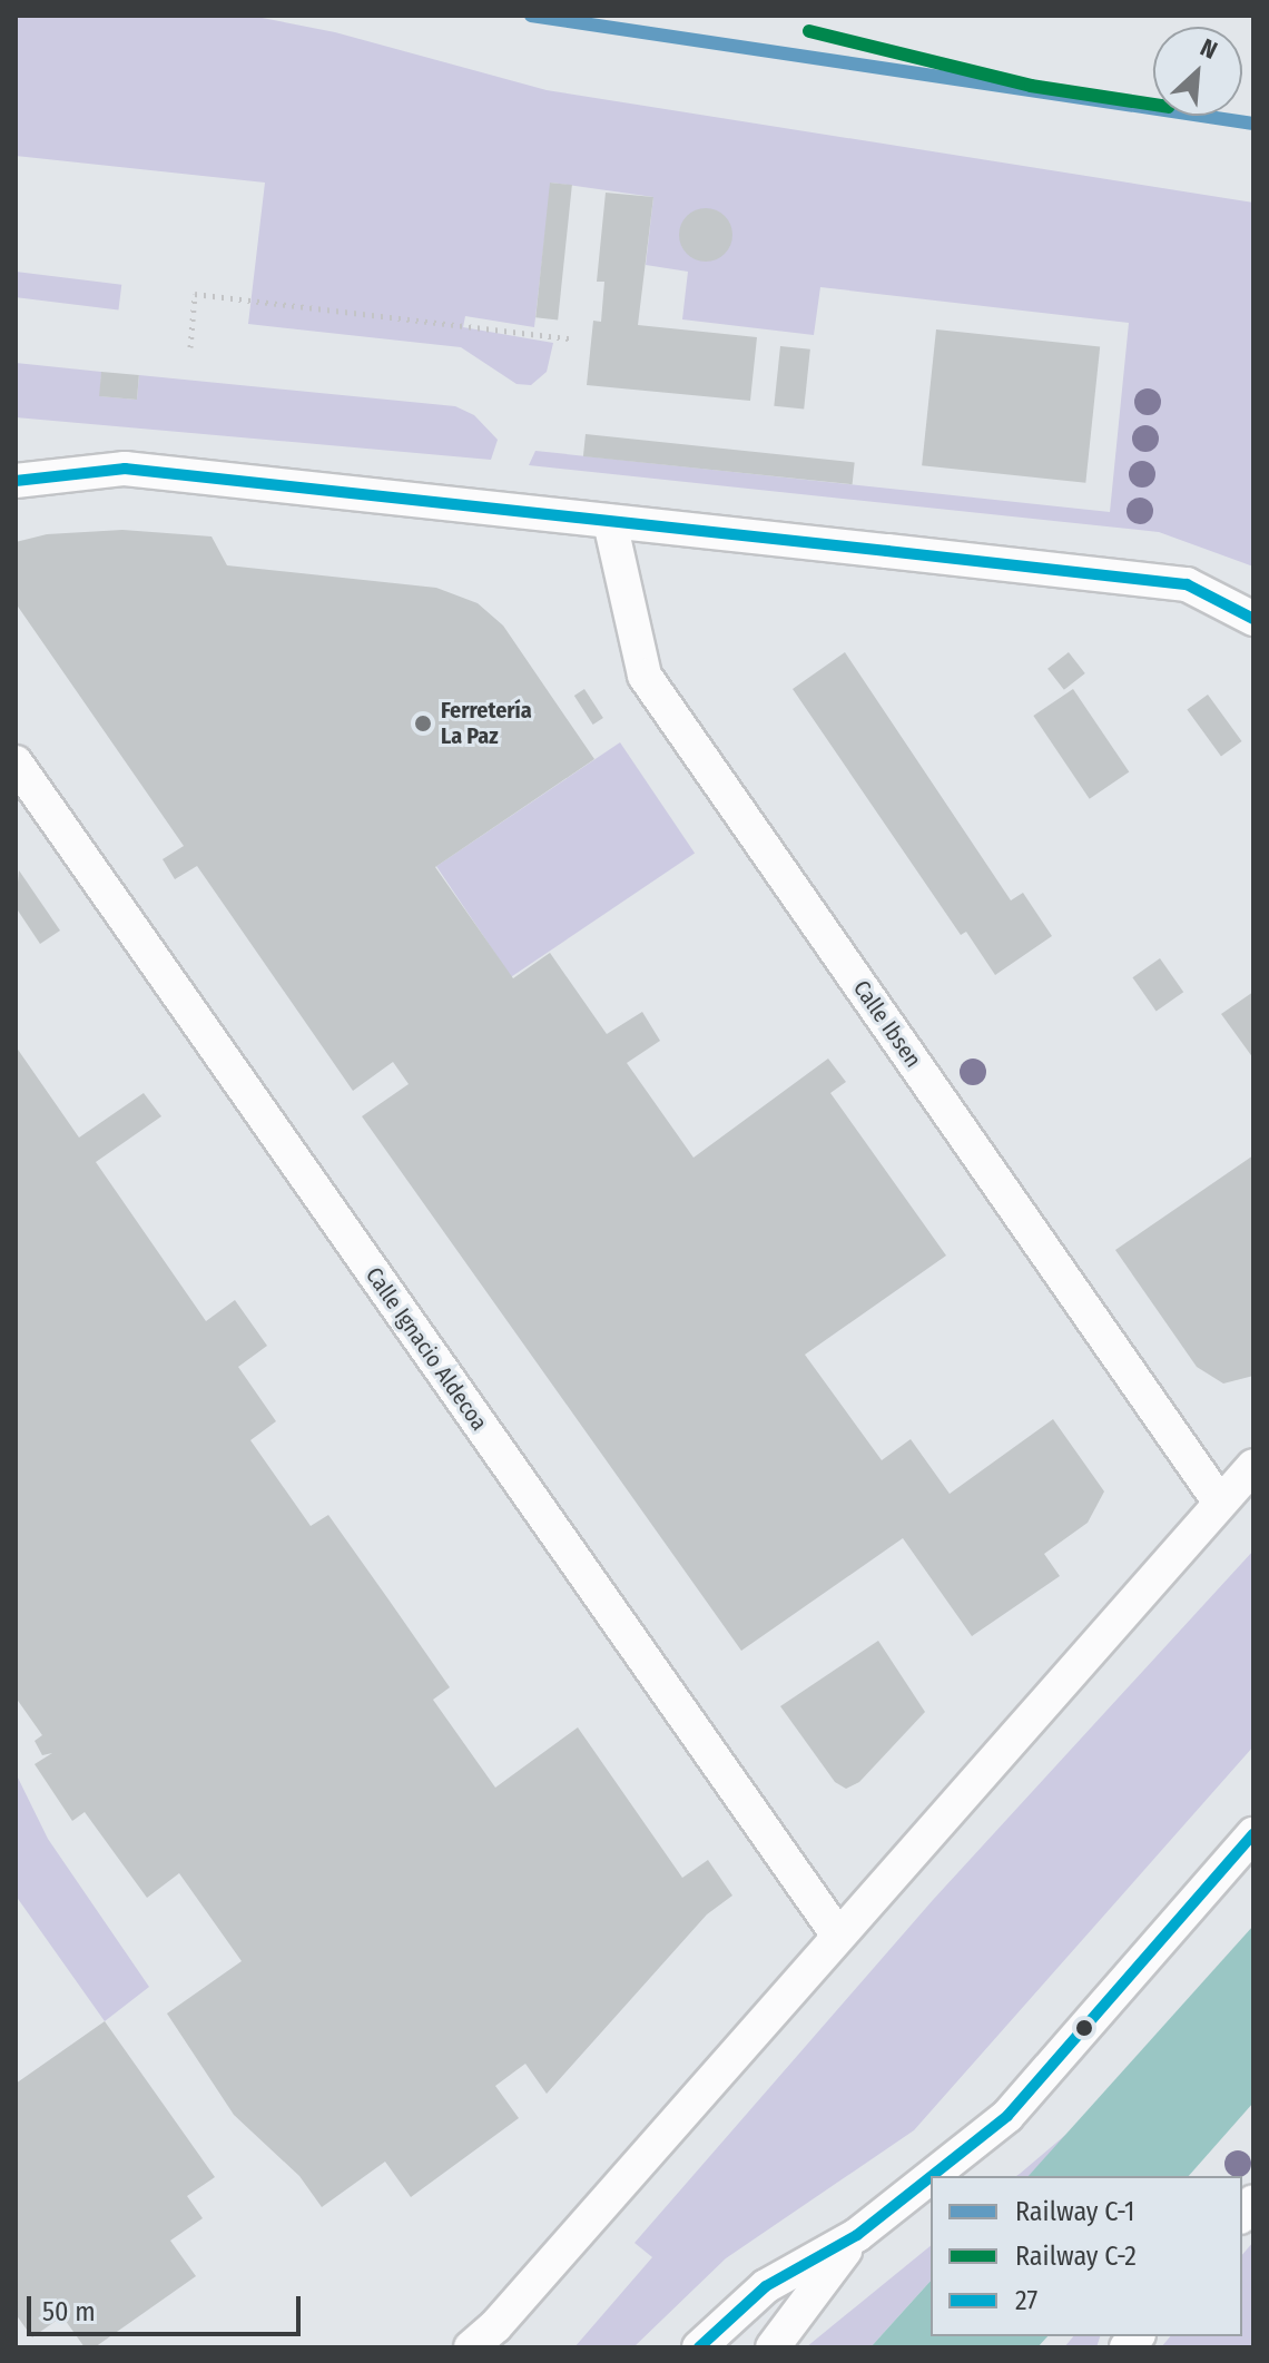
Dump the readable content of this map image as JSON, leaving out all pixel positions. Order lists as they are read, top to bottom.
{
  "streets": {
    "street": ["Calle Ibsen", "Calle Ignacio Aldecoa"]
  },
  "places": ["Ferretería La Paz"],
  "lines": ["rail line C-1", "rail line C-2", "transit line 27"],
  "legend": ["Railway C-1", "Railway C-2", "27"],
  "scale_bar": "50 m",
  "north": "top right"
}
